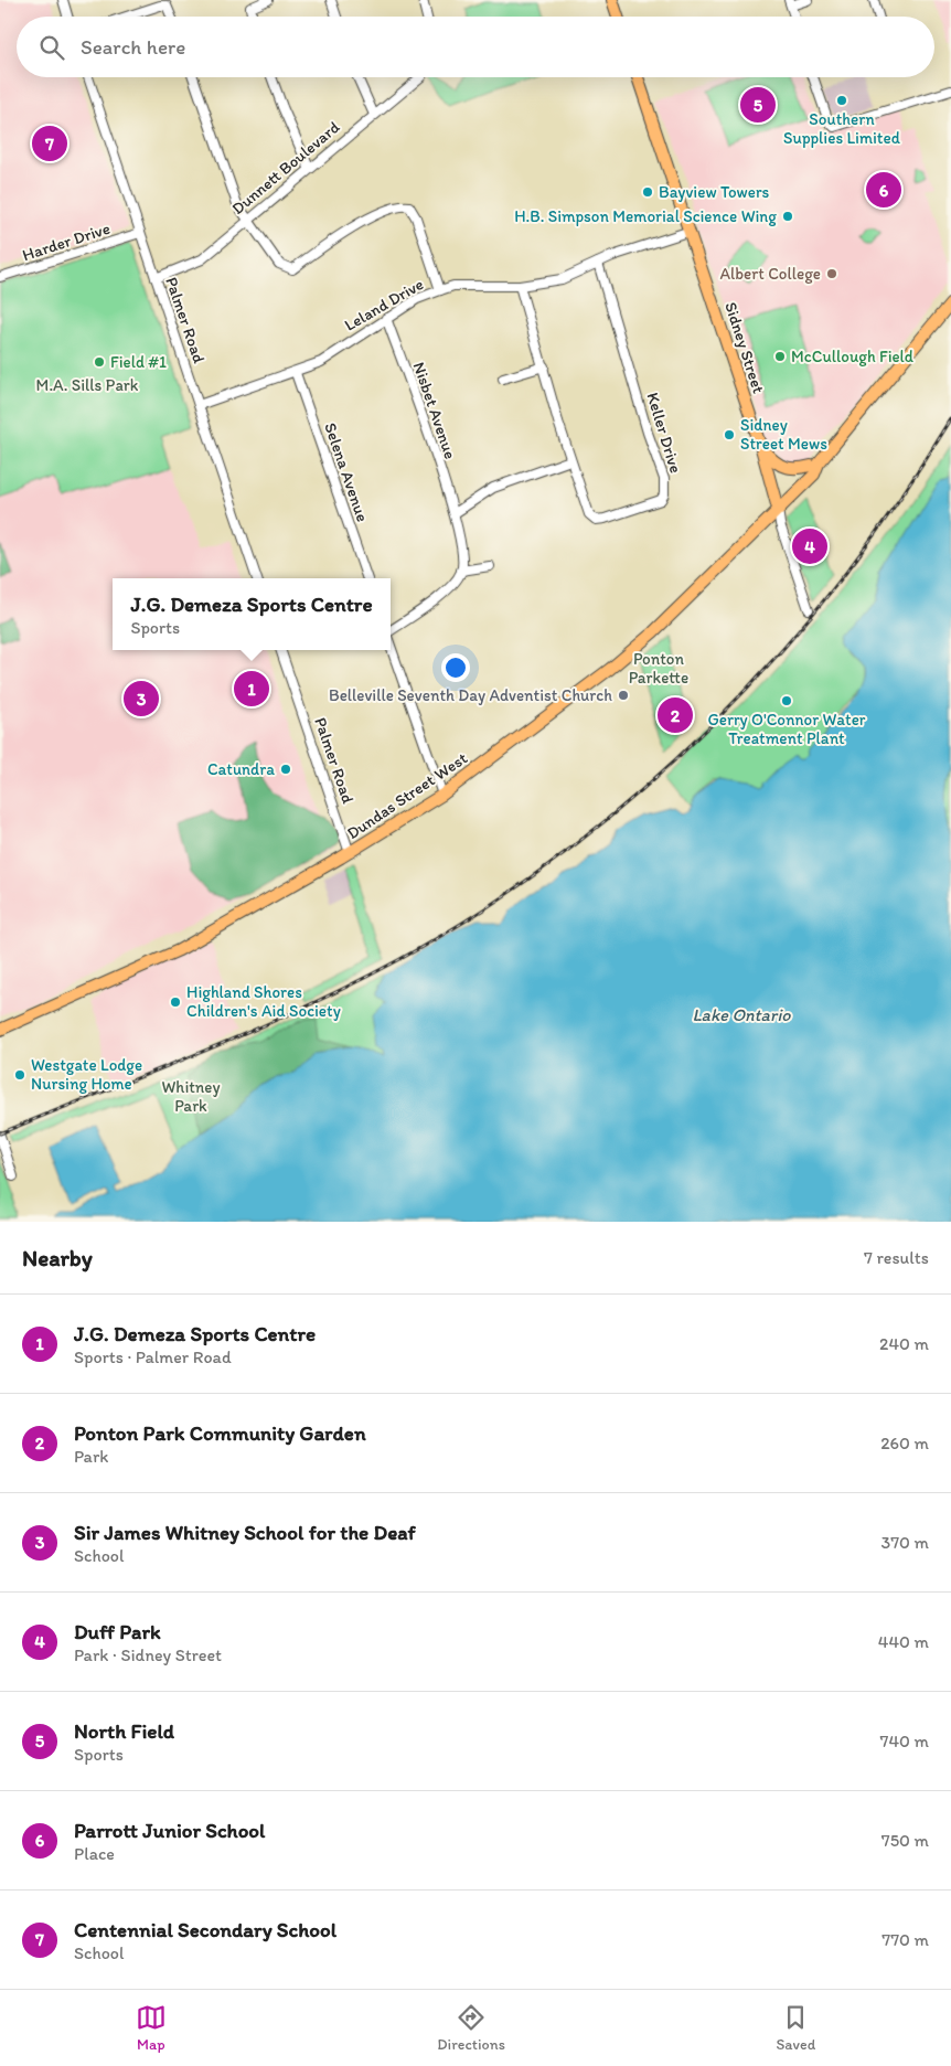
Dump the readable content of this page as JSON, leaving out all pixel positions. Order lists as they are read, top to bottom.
{
  "streets": {
    "main road": ["Sidney Street", "Dundas Street West"],
    "street": [
      "Dunnett Boulevard",
      "Harder Drive",
      "Leland Drive",
      "Palmer Road",
      "Nisbet Avenue",
      "Keller Drive",
      "Selena Avenue"
    ]
  },
  "crossings": [
    ["Dunnett Boulevard", "Palmer Road"],
    ["Harder Drive", "Palmer Road"],
    ["Leland Drive", "Palmer Road"],
    ["Leland Drive", "Sidney Street"],
    ["Leland Drive", "Nisbet Avenue"],
    ["Leland Drive", "Keller Drive"],
    ["Leland Drive", "Selena Avenue"],
    ["Palmer Road", "Dundas Street West"],
    ["Sidney Street", "Dundas Street West"]
  ],
  "water": ["Lake Ontario"],
  "parks": ["M.A. Sills Park", "Ponton Parkette", "Whitney Park"],
  "places": [
    "Southern Supplies Limited",
    "Bayview Towers",
    "H.B. Simpson Memorial Science Wing",
    "Albert College",
    "McCullough Field",
    "Field #1",
    "Sidney Street Mews",
    "Belleville Seventh Day Adventist Church",
    "Gerry O'Connor Water Treatment Plant",
    "Catundra",
    "Highland Shores Children's Aid Society",
    "Westgate Lodge Nursing Home"
  ],
  "page": {
    "search": "Search here",
    "pins": [
      "5",
      "7",
      "6",
      "4",
      "1",
      "3",
      "2"
    ],
    "popup": ["J.G. Demeza Sports Centre", "Sports"],
    "heading": ["Nearby", "7 results"],
    "list": [
      {
        "mark": "1",
        "name": "J.G. Demeza Sports Centre",
        "note": "Sports · Palmer Road",
        "value": "240 m"
      },
      {
        "mark": "2",
        "name": "Ponton Park Community Garden",
        "note": "Park",
        "value": "260 m"
      },
      {
        "mark": "3",
        "name": "Sir James Whitney School for the Deaf",
        "note": "School",
        "value": "370 m"
      },
      {
        "mark": "4",
        "name": "Duff Park",
        "note": "Park · Sidney Street",
        "value": "440 m"
      },
      {
        "mark": "5",
        "name": "North Field",
        "note": "Sports",
        "value": "740 m"
      },
      {
        "mark": "6",
        "name": "Parrott Junior School",
        "note": "Place",
        "value": "750 m"
      },
      {
        "mark": "7",
        "name": "Centennial Secondary School",
        "note": "School",
        "value": "770 m"
      }
    ],
    "nav": ["Map", "Directions", "Saved"]
  }
}
